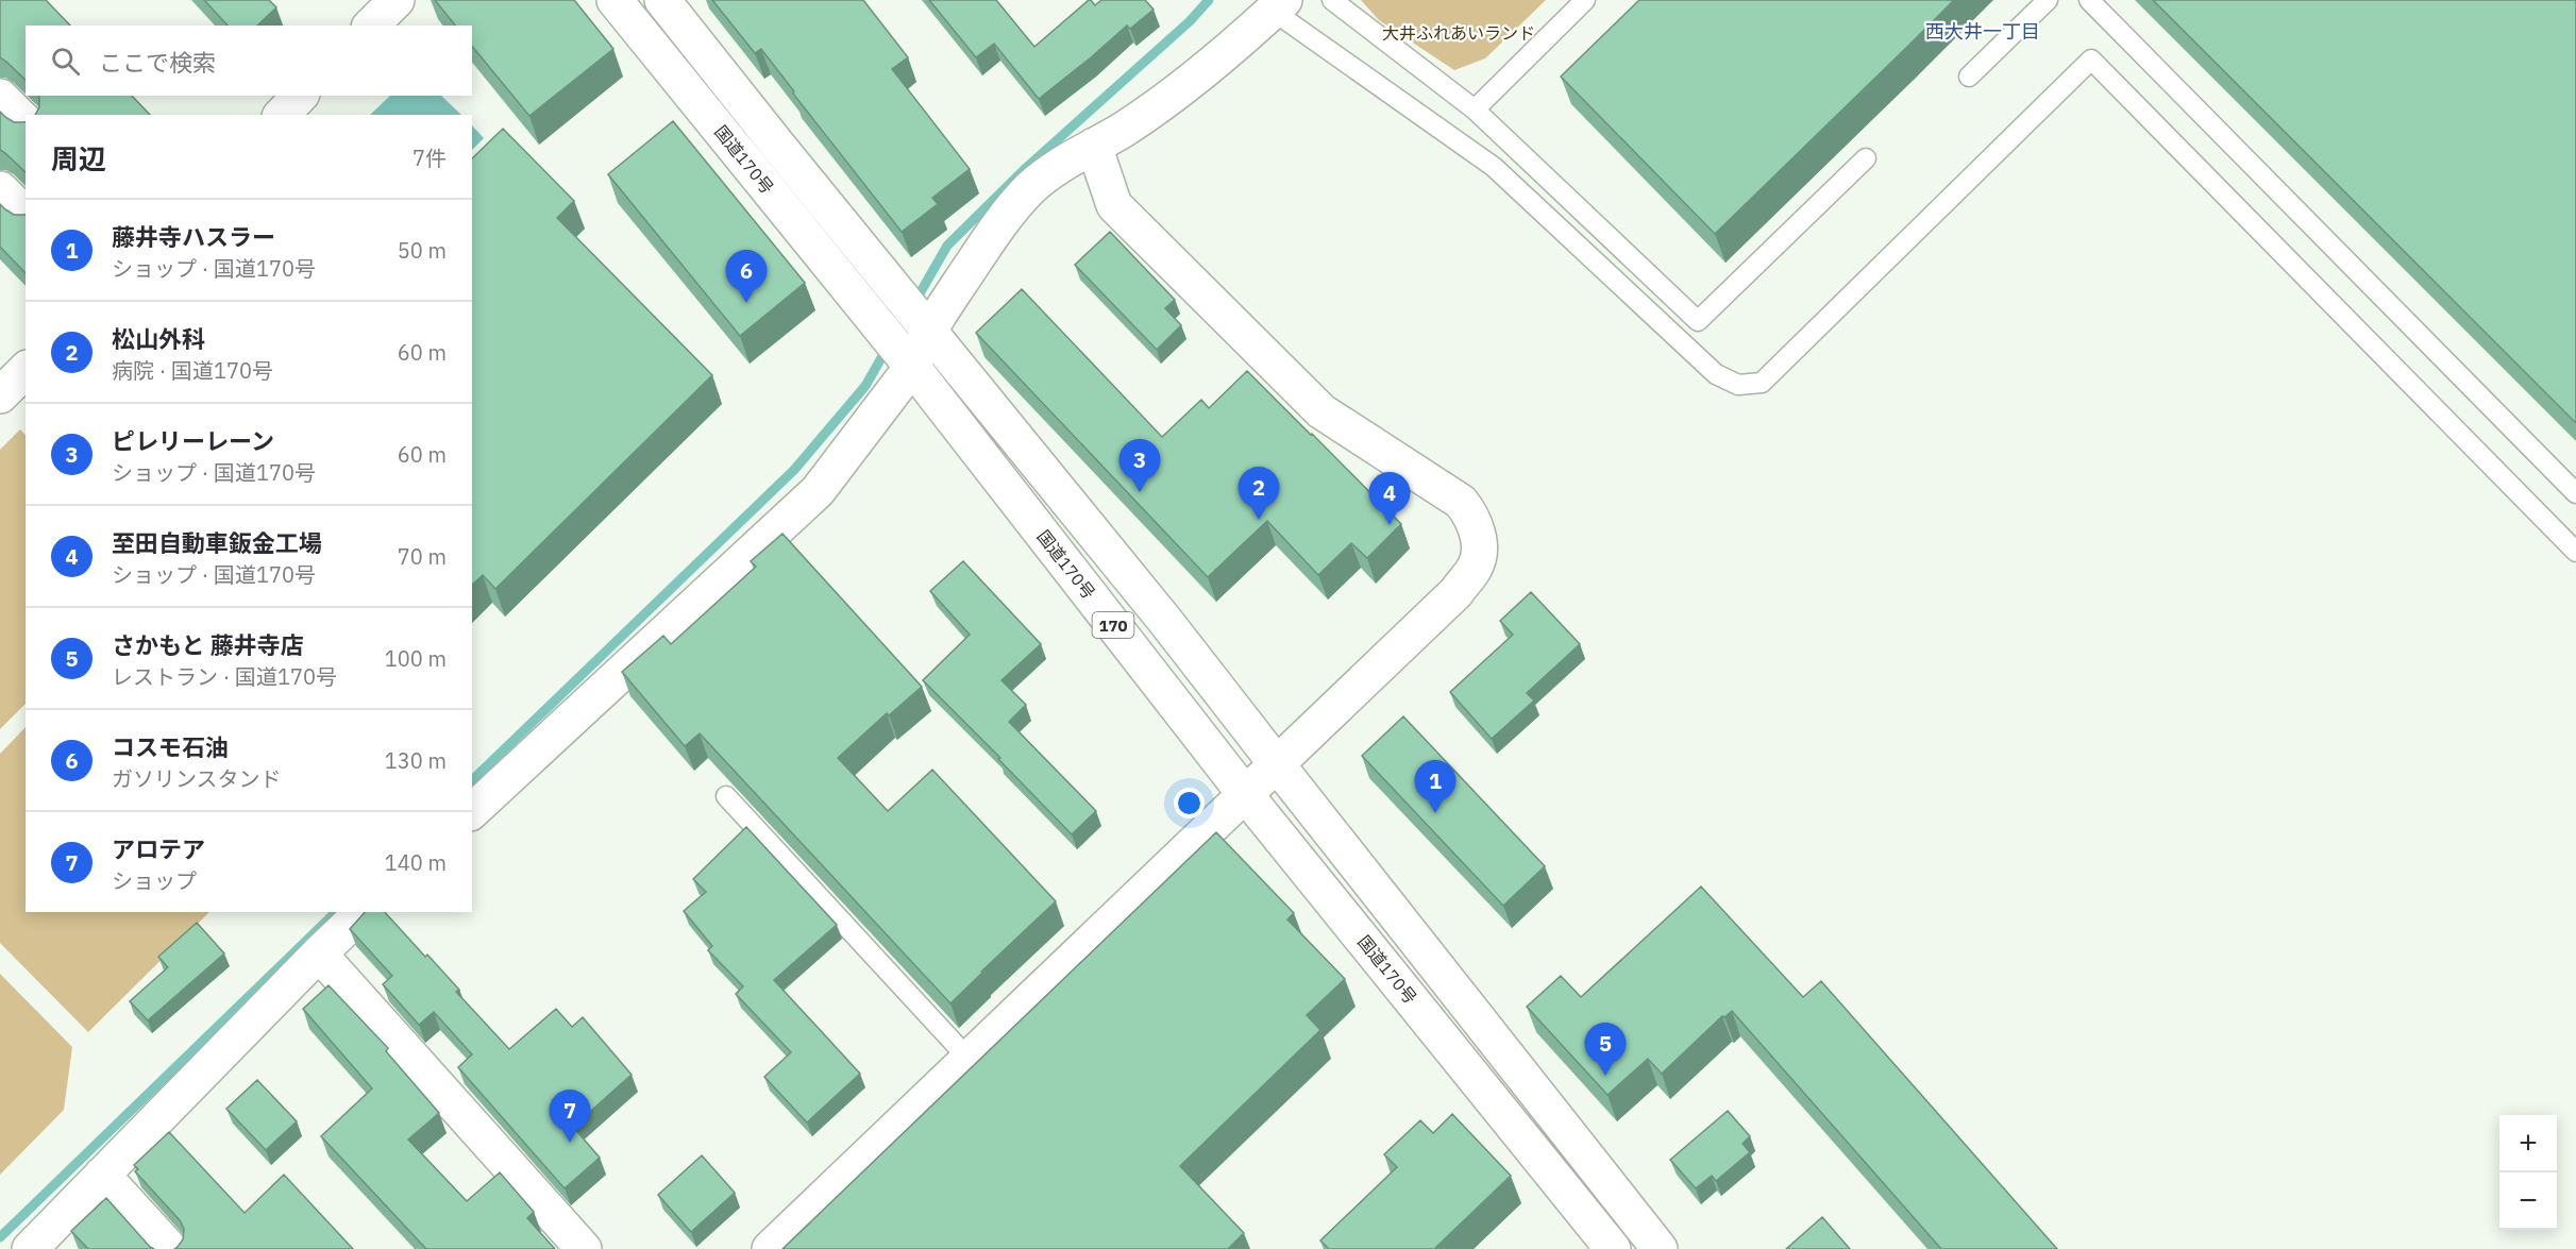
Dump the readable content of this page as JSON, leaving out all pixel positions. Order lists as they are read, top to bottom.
{
  "streets": {
    "main road": ["国道170号", "170"]
  },
  "districts": ["西大井一丁目"],
  "parks": ["大井ふれあいランド"],
  "page": {
    "search": "ここで検索",
    "heading": ["周辺", "7件"],
    "list": [
      {
        "mark": "1",
        "name": "藤井寺ハスラー",
        "note": "ショップ · 国道170号",
        "value": "50 m"
      },
      {
        "mark": "2",
        "name": "松山外科",
        "note": "病院 · 国道170号",
        "value": "60 m"
      },
      {
        "mark": "3",
        "name": "ピレリーレーン",
        "note": "ショップ · 国道170号",
        "value": "60 m"
      },
      {
        "mark": "4",
        "name": "至田自動車鈑金工場",
        "note": "ショップ · 国道170号",
        "value": "70 m"
      },
      {
        "mark": "5",
        "name": "さかもと 藤井寺店",
        "note": "レストラン · 国道170号",
        "value": "100 m"
      },
      {
        "mark": "6",
        "name": "コスモ石油",
        "note": "ガソリンスタンド",
        "value": "130 m"
      },
      {
        "mark": "7",
        "name": "アロテア",
        "note": "ショップ",
        "value": "140 m"
      }
    ],
    "pins": [
      "6",
      "3",
      "2",
      "4",
      "1",
      "5",
      "7"
    ],
    "map_buttons": ["+", "−"]
  }
}
